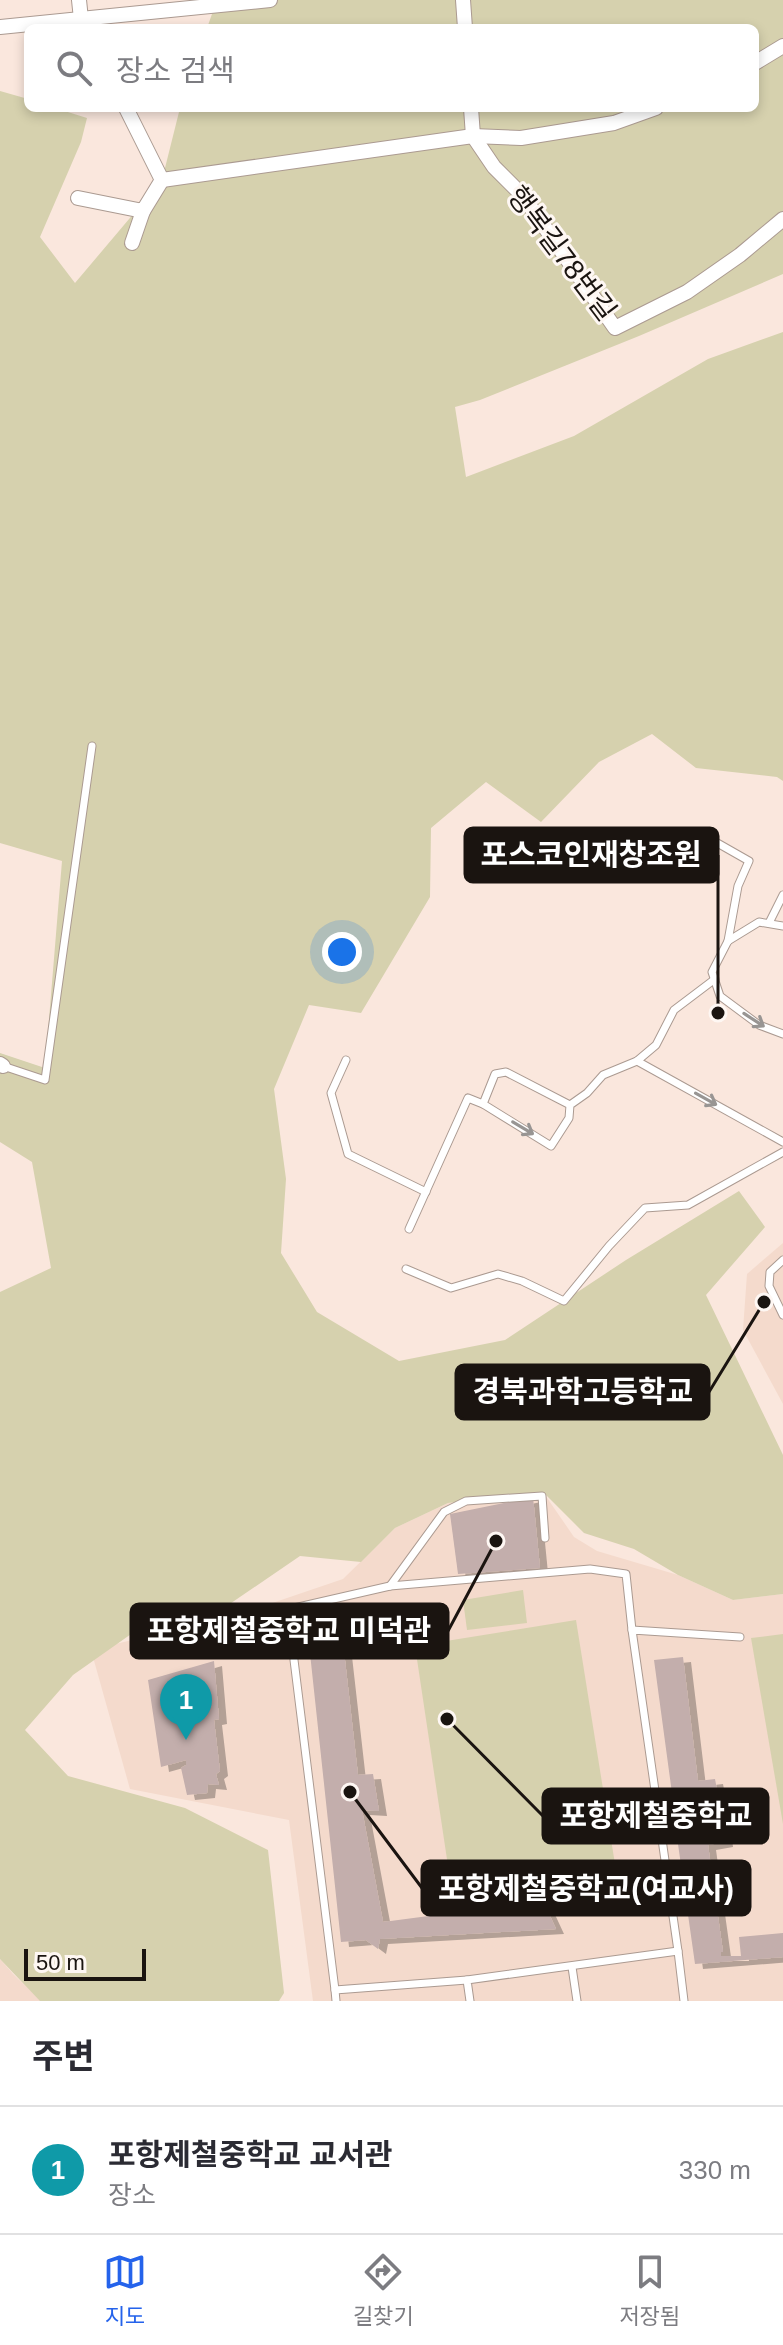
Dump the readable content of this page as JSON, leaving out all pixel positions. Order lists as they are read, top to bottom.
{
  "streets": {
    "street": ["행복길78번길"]
  },
  "places": [
    "포스코인재창조원",
    "경북과학고등학교",
    "포항제철중학교 미덕관",
    "포항제철중학교",
    "포항제철중학교(여교사)"
  ],
  "scale_bar": "50 m",
  "page": {
    "search": "장소 검색",
    "pins": "1",
    "scale": "50 m",
    "heading": "주변",
    "list": [
      {
        "mark": "1",
        "name": "포항제철중학교 교서관",
        "note": "장소",
        "value": "330 m"
      }
    ],
    "nav": ["지도", "길찾기", "저장됨"]
  }
}
